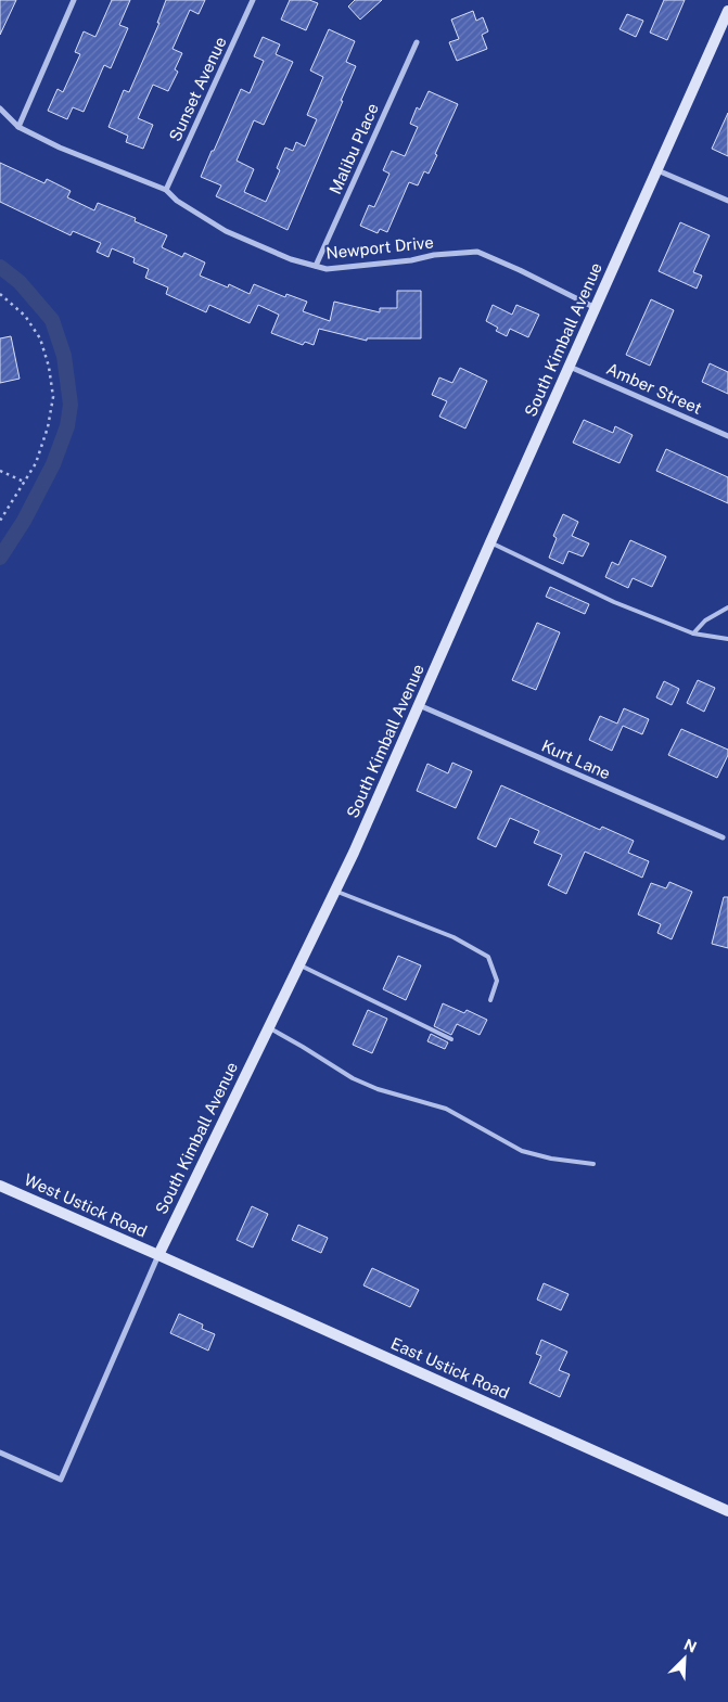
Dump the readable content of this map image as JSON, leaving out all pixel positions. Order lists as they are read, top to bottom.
{
  "streets": {
    "street": [
      "Sunset Avenue",
      "Malibu Place",
      "Newport Drive",
      "South Kimball Avenue",
      "Amber Street",
      "Kurt Lane",
      "West Ustick Road",
      "East Ustick Road"
    ]
  },
  "crossings": [
    ["Sunset Avenue", "Newport Drive"],
    ["Malibu Place", "Newport Drive"],
    ["Newport Drive", "South Kimball Avenue"],
    ["South Kimball Avenue", "Amber Street"],
    ["South Kimball Avenue", "Kurt Lane"],
    ["South Kimball Avenue", "West Ustick Road"],
    ["South Kimball Avenue", "East Ustick Road"],
    ["West Ustick Road", "East Ustick Road"]
  ],
  "north": "top right"
}
